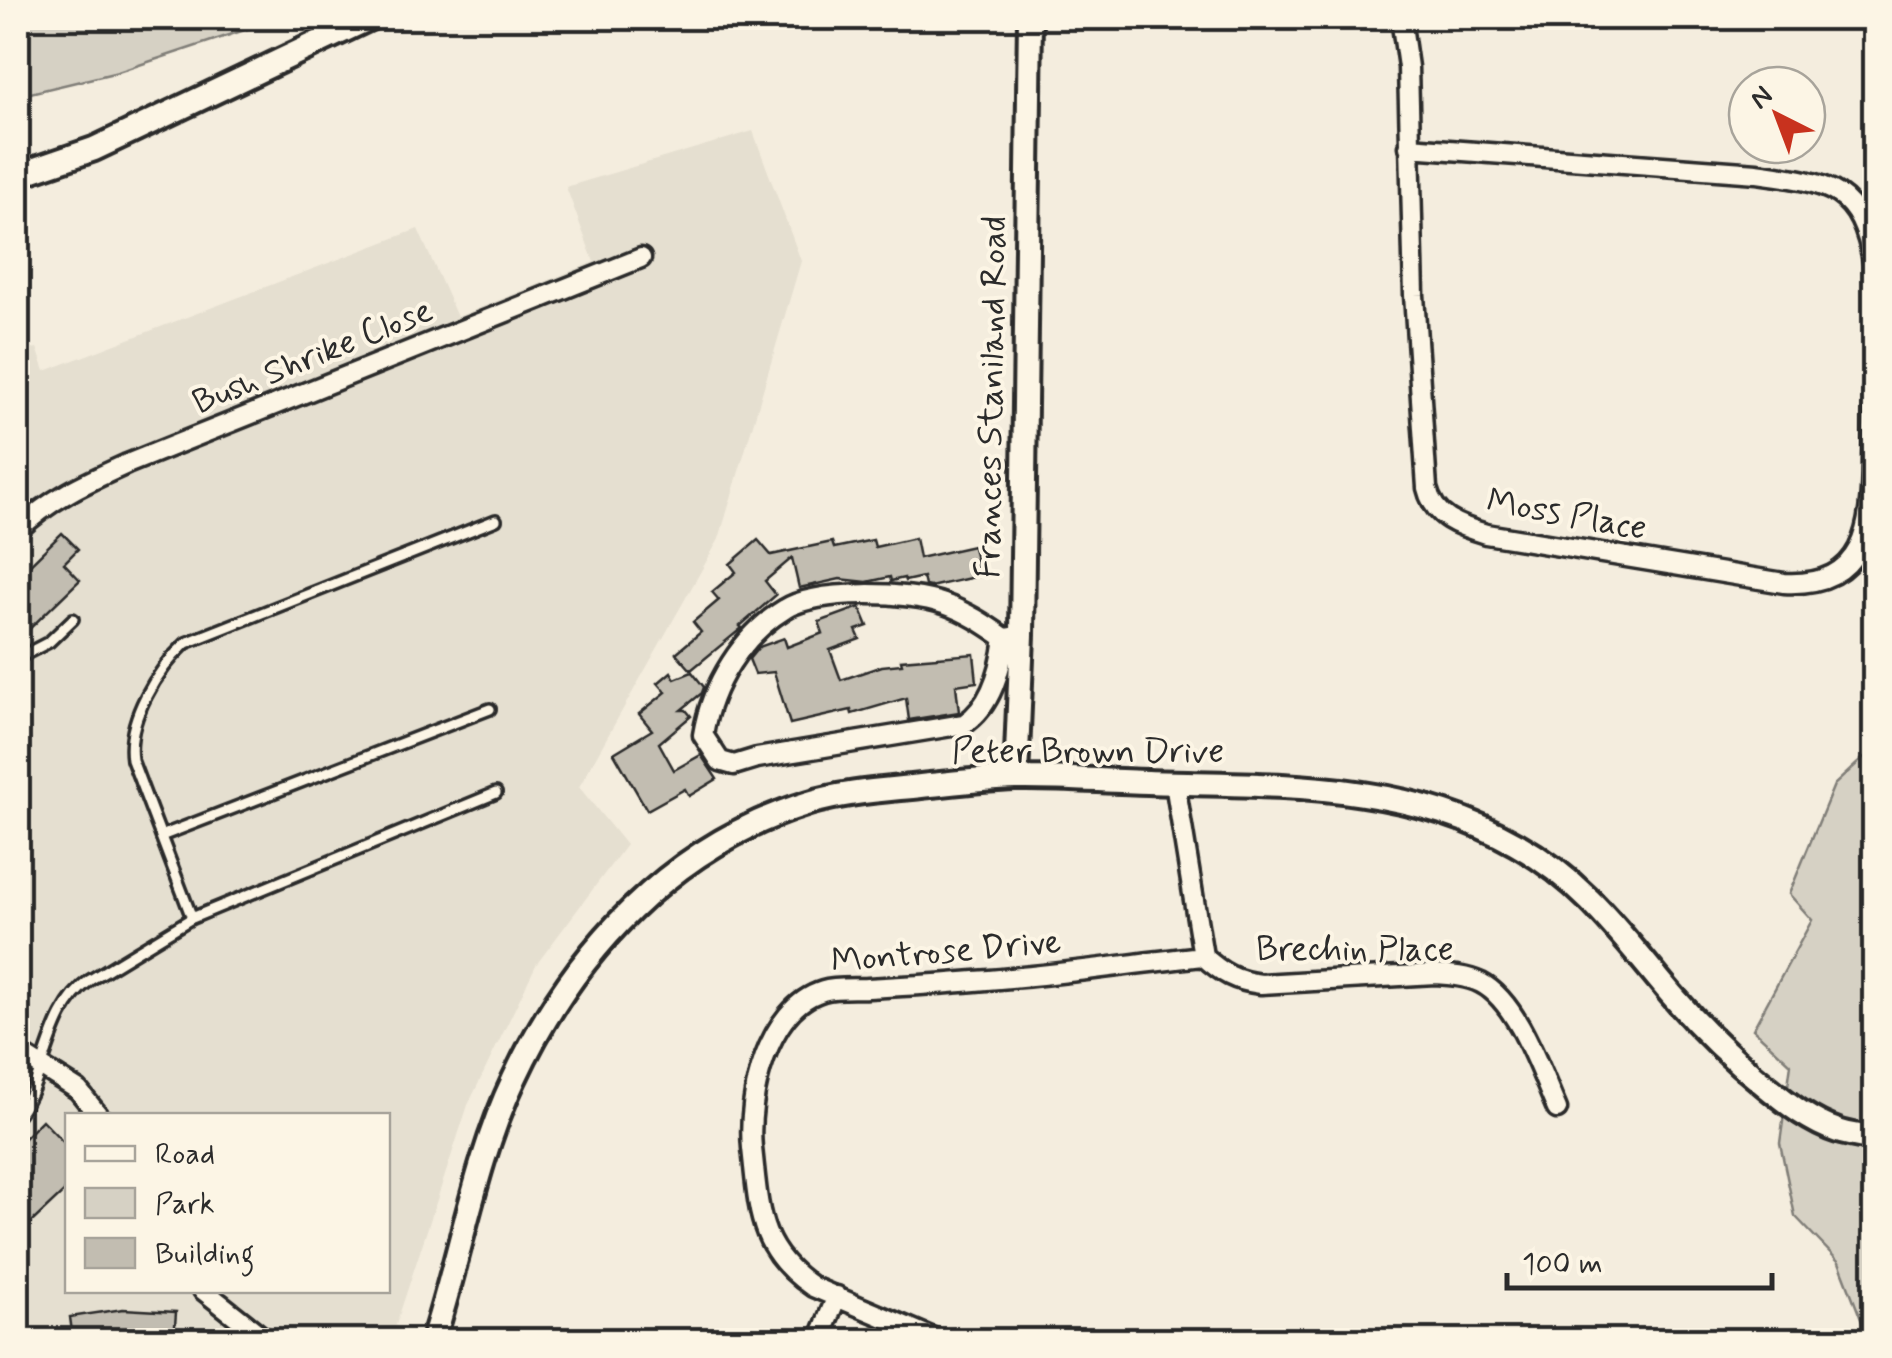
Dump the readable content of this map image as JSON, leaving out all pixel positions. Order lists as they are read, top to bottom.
{
  "streets": {
    "street": [
      "Bush Shrike Close",
      "Frances Staniland Road",
      "Moss Place",
      "Peter Brown Drive",
      "Brechin Place",
      "Montrose Drive"
    ]
  },
  "crossings": [
    ["Frances Staniland Road", "Peter Brown Drive"],
    ["Brechin Place", "Montrose Drive"]
  ],
  "legend": ["Road", "Park", "Building"],
  "scale_bar": "100 m",
  "north": "top left"
}
